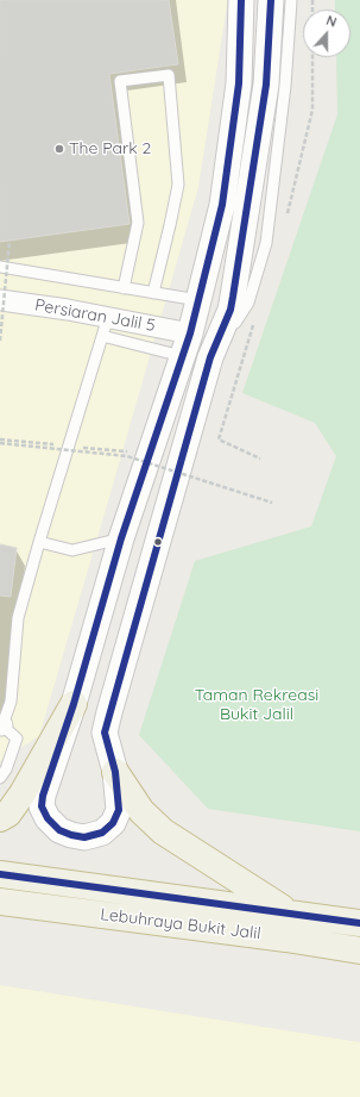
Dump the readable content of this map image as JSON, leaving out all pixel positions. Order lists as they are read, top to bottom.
{
  "streets": {
    "highway": ["Lebuhraya Bukit Jalil"],
    "street": ["Persiaran Jalil 5"]
  },
  "parks": ["Taman Rekreasi Bukit Jalil"],
  "places": ["The Park 2"],
  "north": "top"
}
